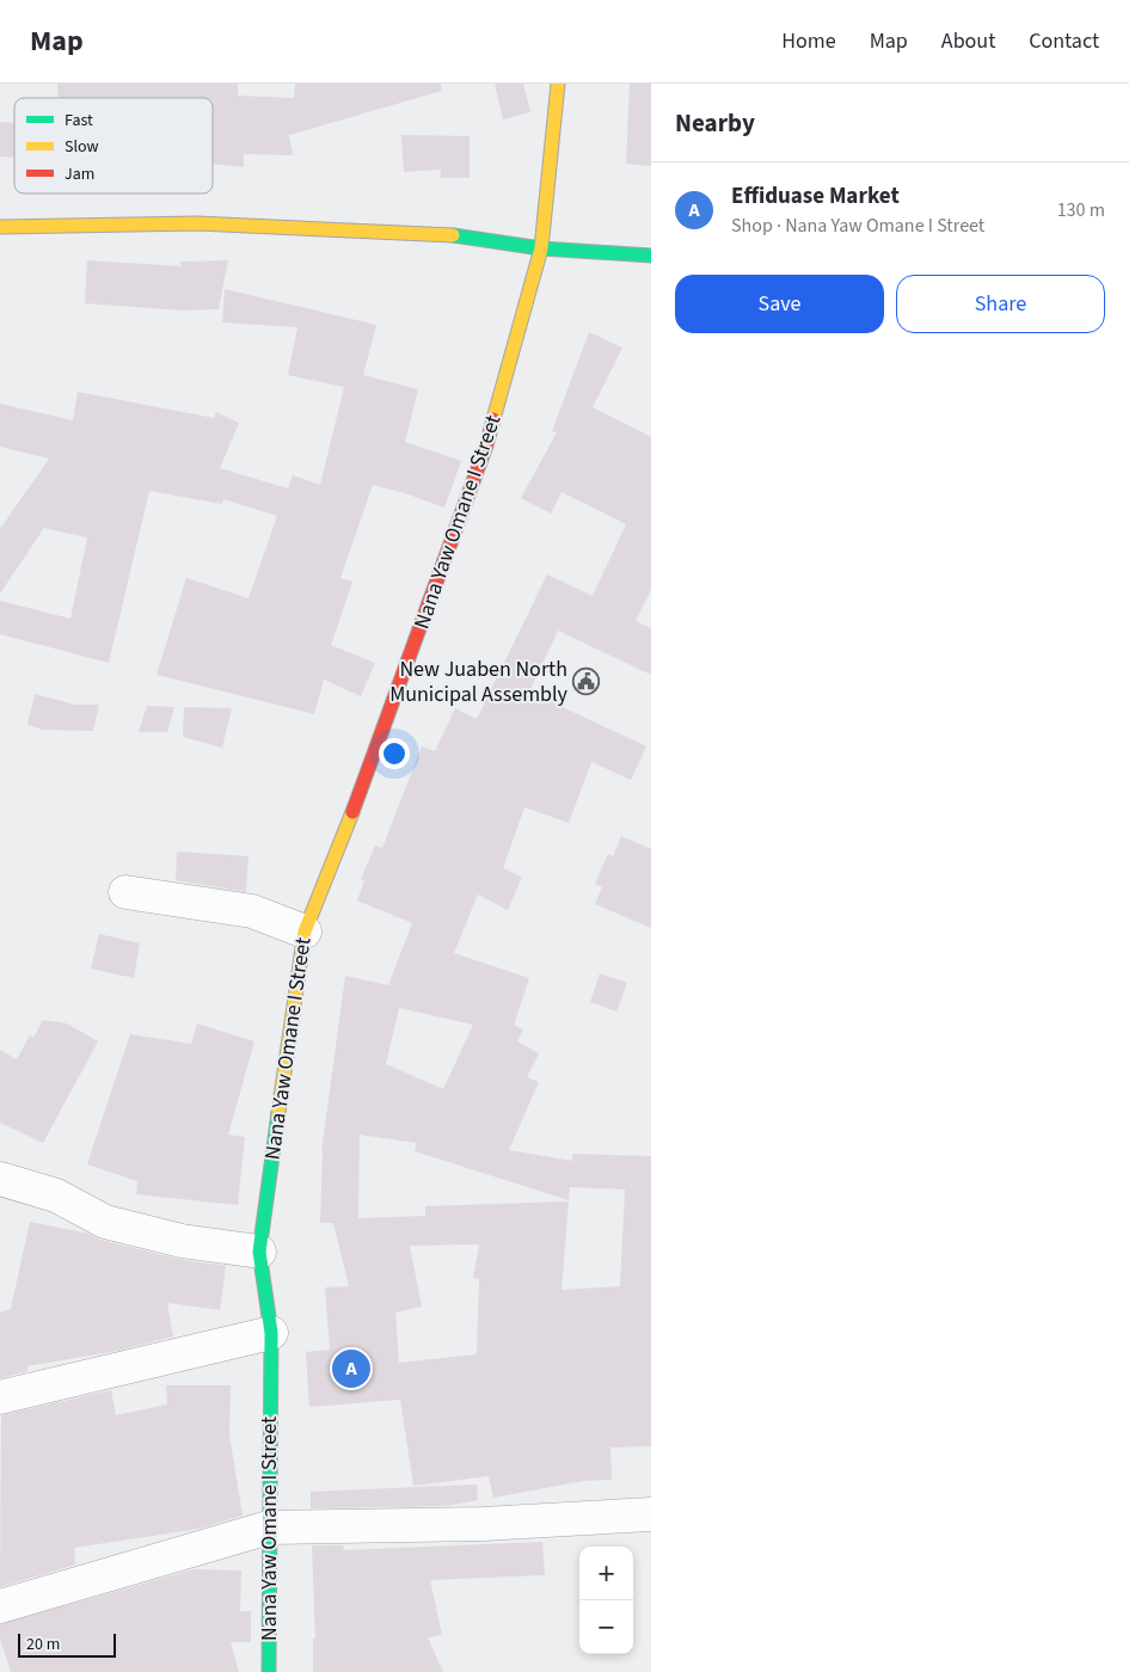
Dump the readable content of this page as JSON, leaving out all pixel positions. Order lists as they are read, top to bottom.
{
  "streets": {
    "main road": ["Nana Yaw Omane I Street"]
  },
  "places": {
    "public building": ["New Juaben North Municipal Assembly"]
  },
  "legend": ["Fast", "Slow", "Jam"],
  "scale_bar": "20 m",
  "page": {
    "header": "Map",
    "nav": [
      "Home",
      "Map",
      "About",
      "Contact"
    ],
    "heading": "Nearby",
    "list": [
      {
        "mark": "A",
        "name": "Effiduase Market",
        "note": "Shop · Nana Yaw Omane I Street",
        "value": "130 m"
      }
    ],
    "buttons": ["Save", "Share"],
    "pins": "A",
    "map_buttons": ["+", "−"],
    "scale": "20 m"
  }
}
